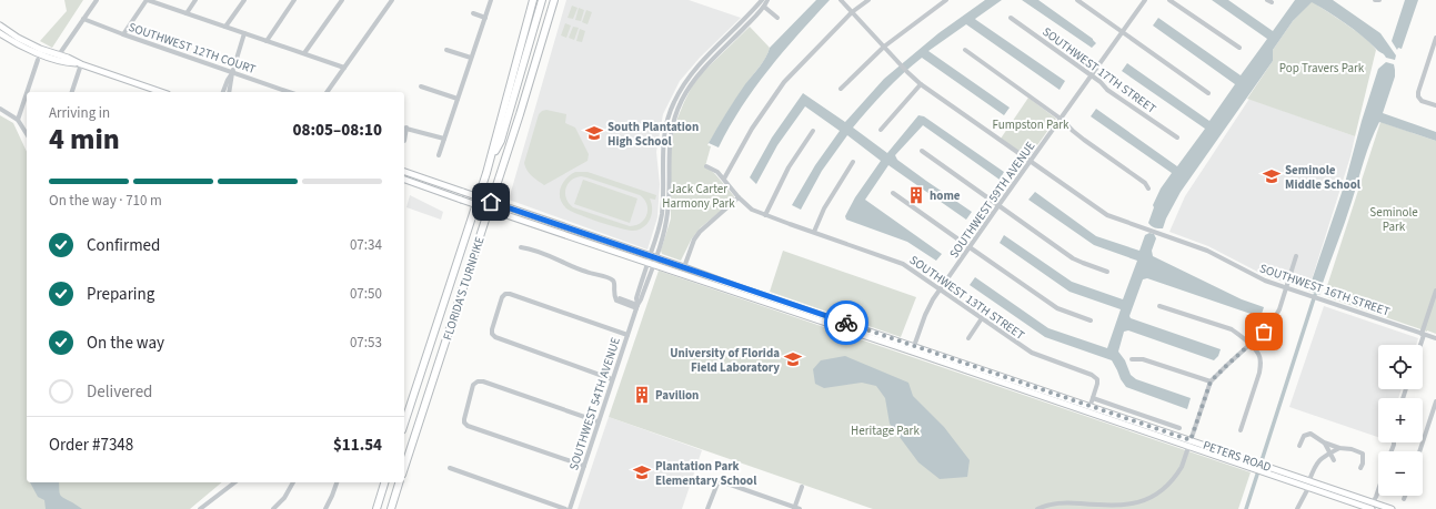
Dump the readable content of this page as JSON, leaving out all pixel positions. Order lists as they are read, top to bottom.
{
  "streets": {
    "highway": ["FLORIDA'S TURNPIKE"],
    "main road": ["PETERS ROAD"],
    "street": [
      "SOUTHWEST 12TH COURT",
      "SOUTHWEST 17TH STREET",
      "SOUTHWEST 59TH AVENUE",
      "SOUTHWEST 16TH STREET",
      "SOUTHWEST 13TH STREET",
      "SOUTHWEST 54TH AVENUE"
    ]
  },
  "crossings": [
    ["SOUTHWEST 17TH STREET", "SOUTHWEST 59TH AVENUE"],
    ["SOUTHWEST 59TH AVENUE", "SOUTHWEST 16TH STREET"],
    ["SOUTHWEST 59TH AVENUE", "SOUTHWEST 13TH STREET"],
    ["SOUTHWEST 59TH AVENUE", "PETERS ROAD"],
    ["SOUTHWEST 13TH STREET", "PETERS ROAD"],
    ["SOUTHWEST 54TH AVENUE", "PETERS ROAD"]
  ],
  "parks": [
    "Pop Travers Park",
    "Fumpston Park",
    "Jack Carter Harmony Park",
    "Seminole Park",
    "Heritage Park"
  ],
  "places": {
    "school or university": [
      "South Plantation High School",
      "Seminole Middle School",
      "University of Florida Field Laboratory",
      "Plantation Park Elementary School"
    ],
    "building": ["home", "Pavilion"]
  },
  "page": {
    "heading": ["4 min", "Arriving in", "08:05–08:10"],
    "panel": ["Order #7348", "$11.54"],
    "bar": "On the way · 710 m",
    "list": [
      ["Confirmed", "07:34"],
      ["Preparing", "07:50"],
      ["On the way", "07:53"],
      "Delivered"
    ],
    "map_buttons": ["+", "−"]
  }
}
